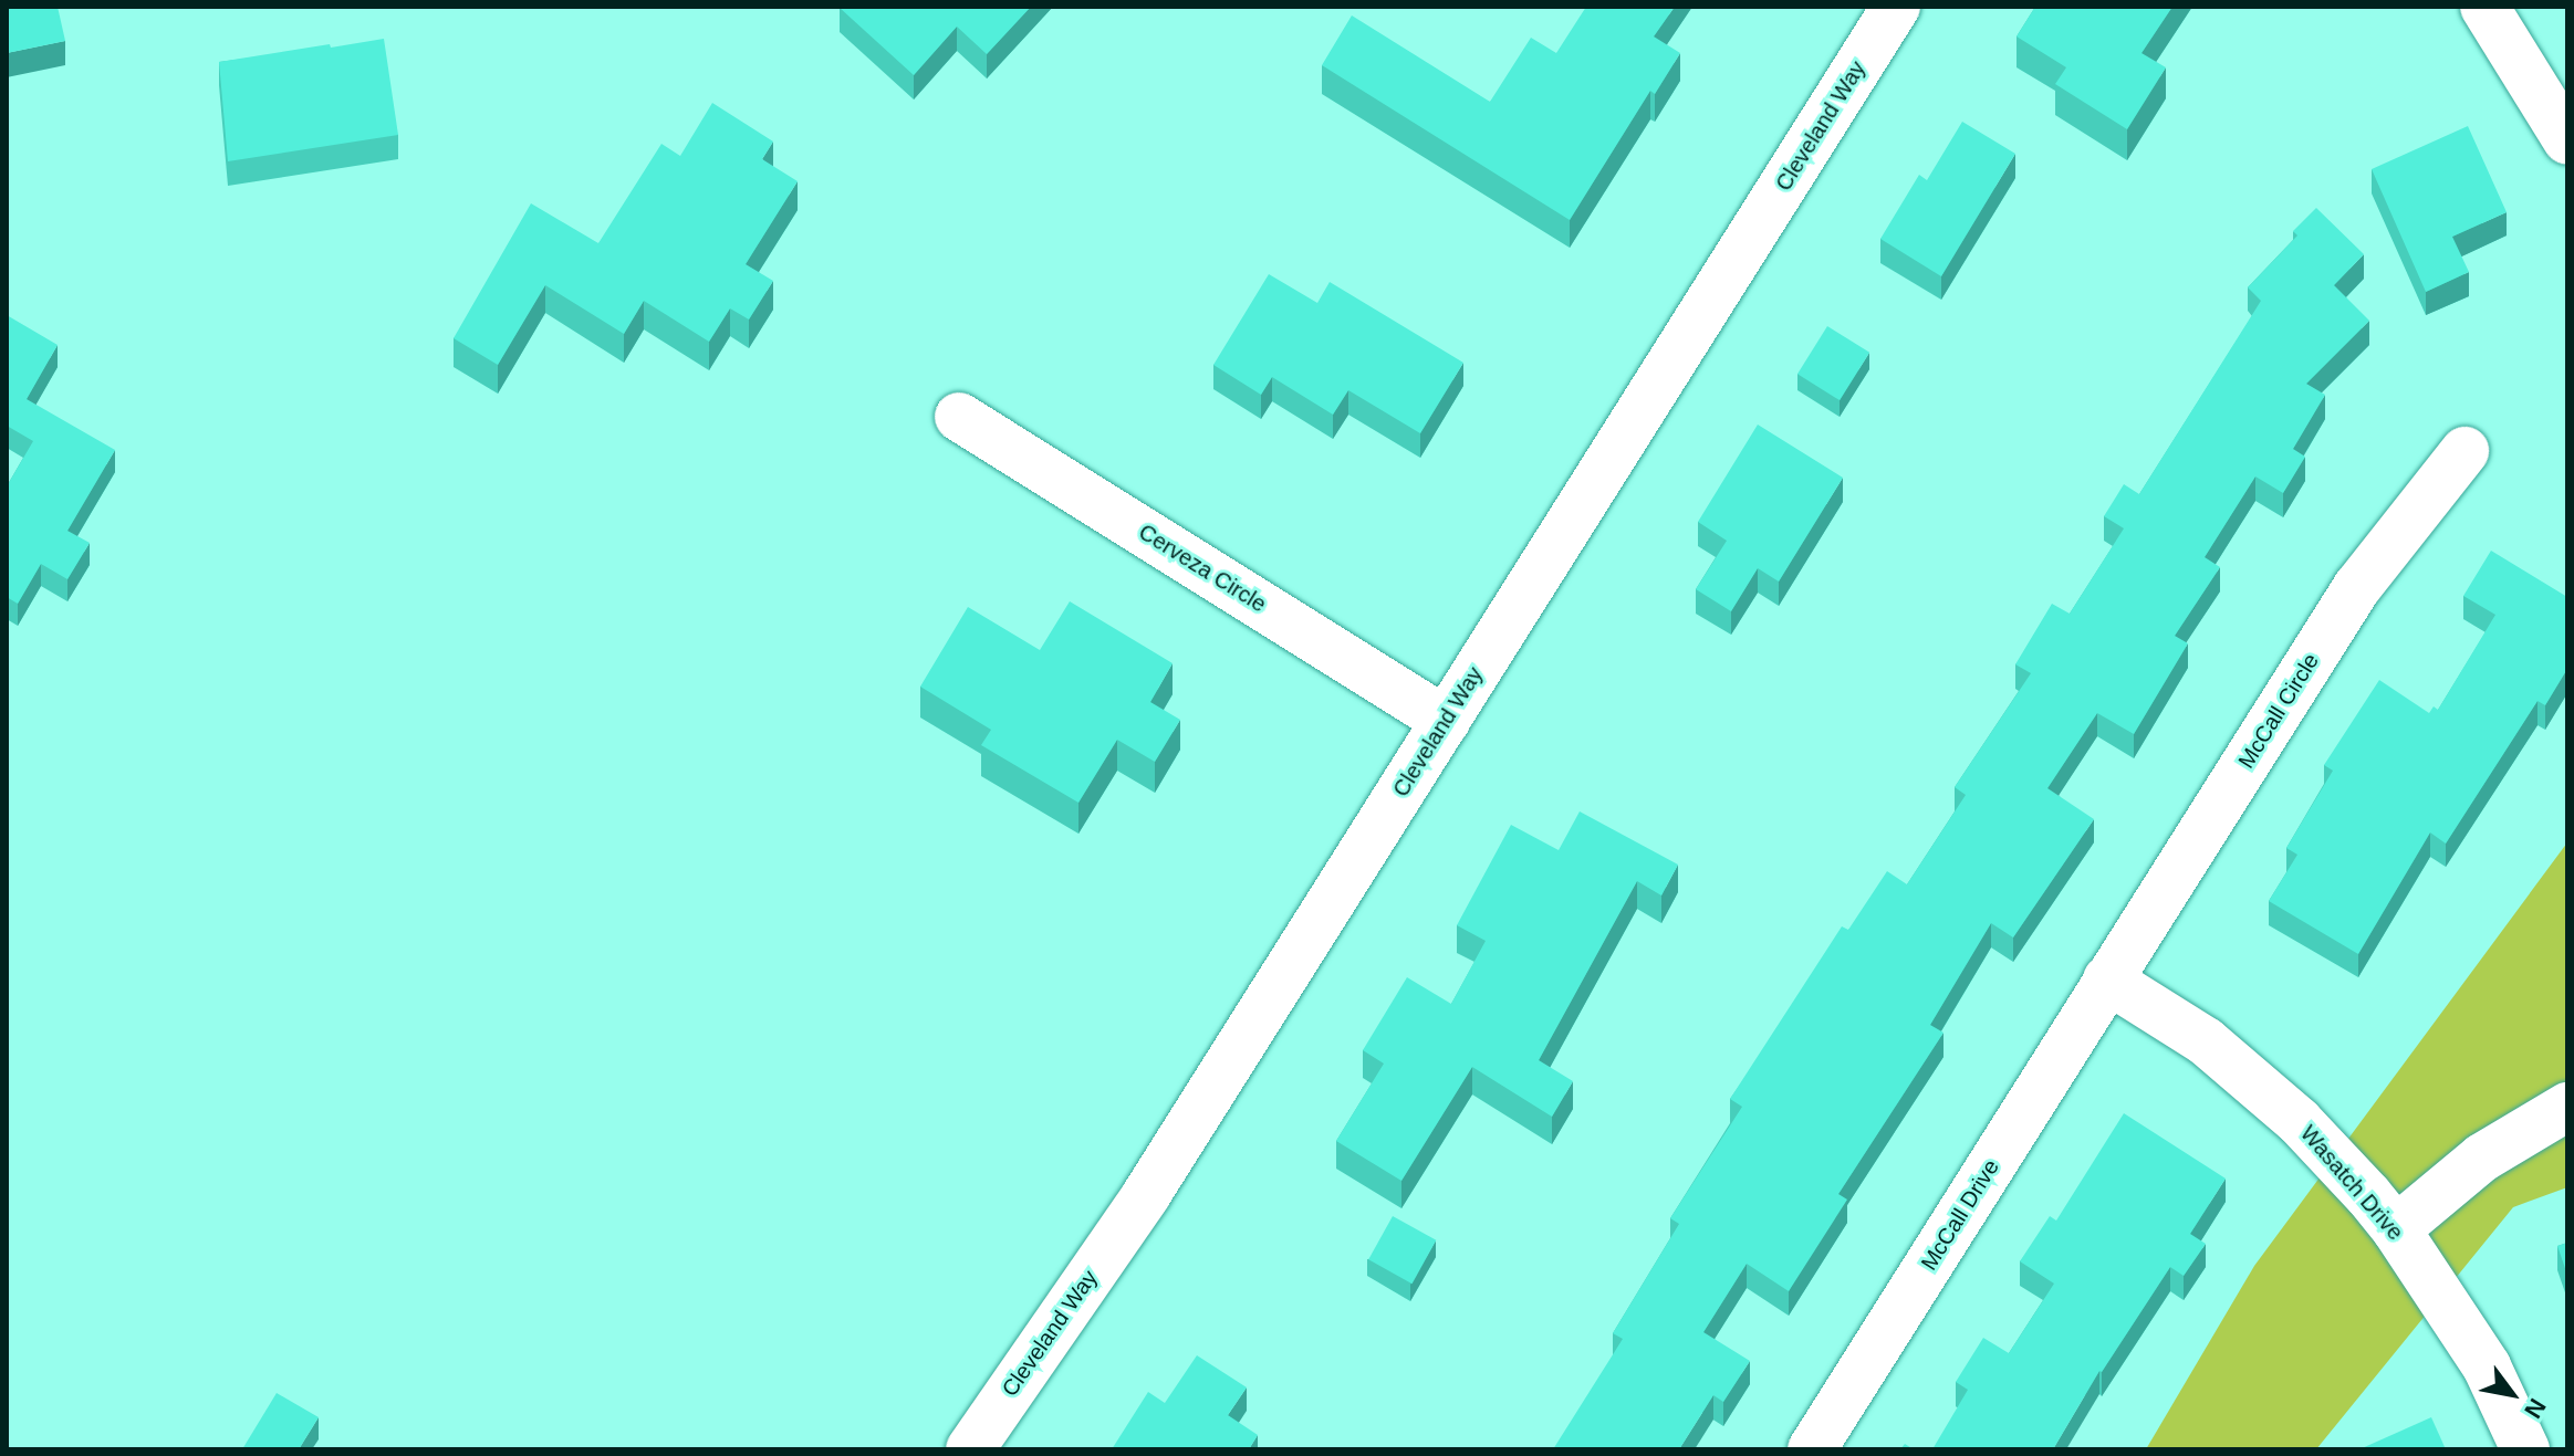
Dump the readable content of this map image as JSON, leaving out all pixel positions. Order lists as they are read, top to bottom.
{
  "streets": {
    "street": [
      "Cleveland Way",
      "Cerveza Circle",
      "McCall Circle",
      "Wasatch Drive",
      "McCall Drive"
    ]
  },
  "crossings": [
    ["Cleveland Way", "Cerveza Circle"],
    ["McCall Circle", "Wasatch Drive"],
    ["McCall Circle", "McCall Drive"],
    ["Wasatch Drive", "McCall Drive"]
  ],
  "north": "bottom right"
}
